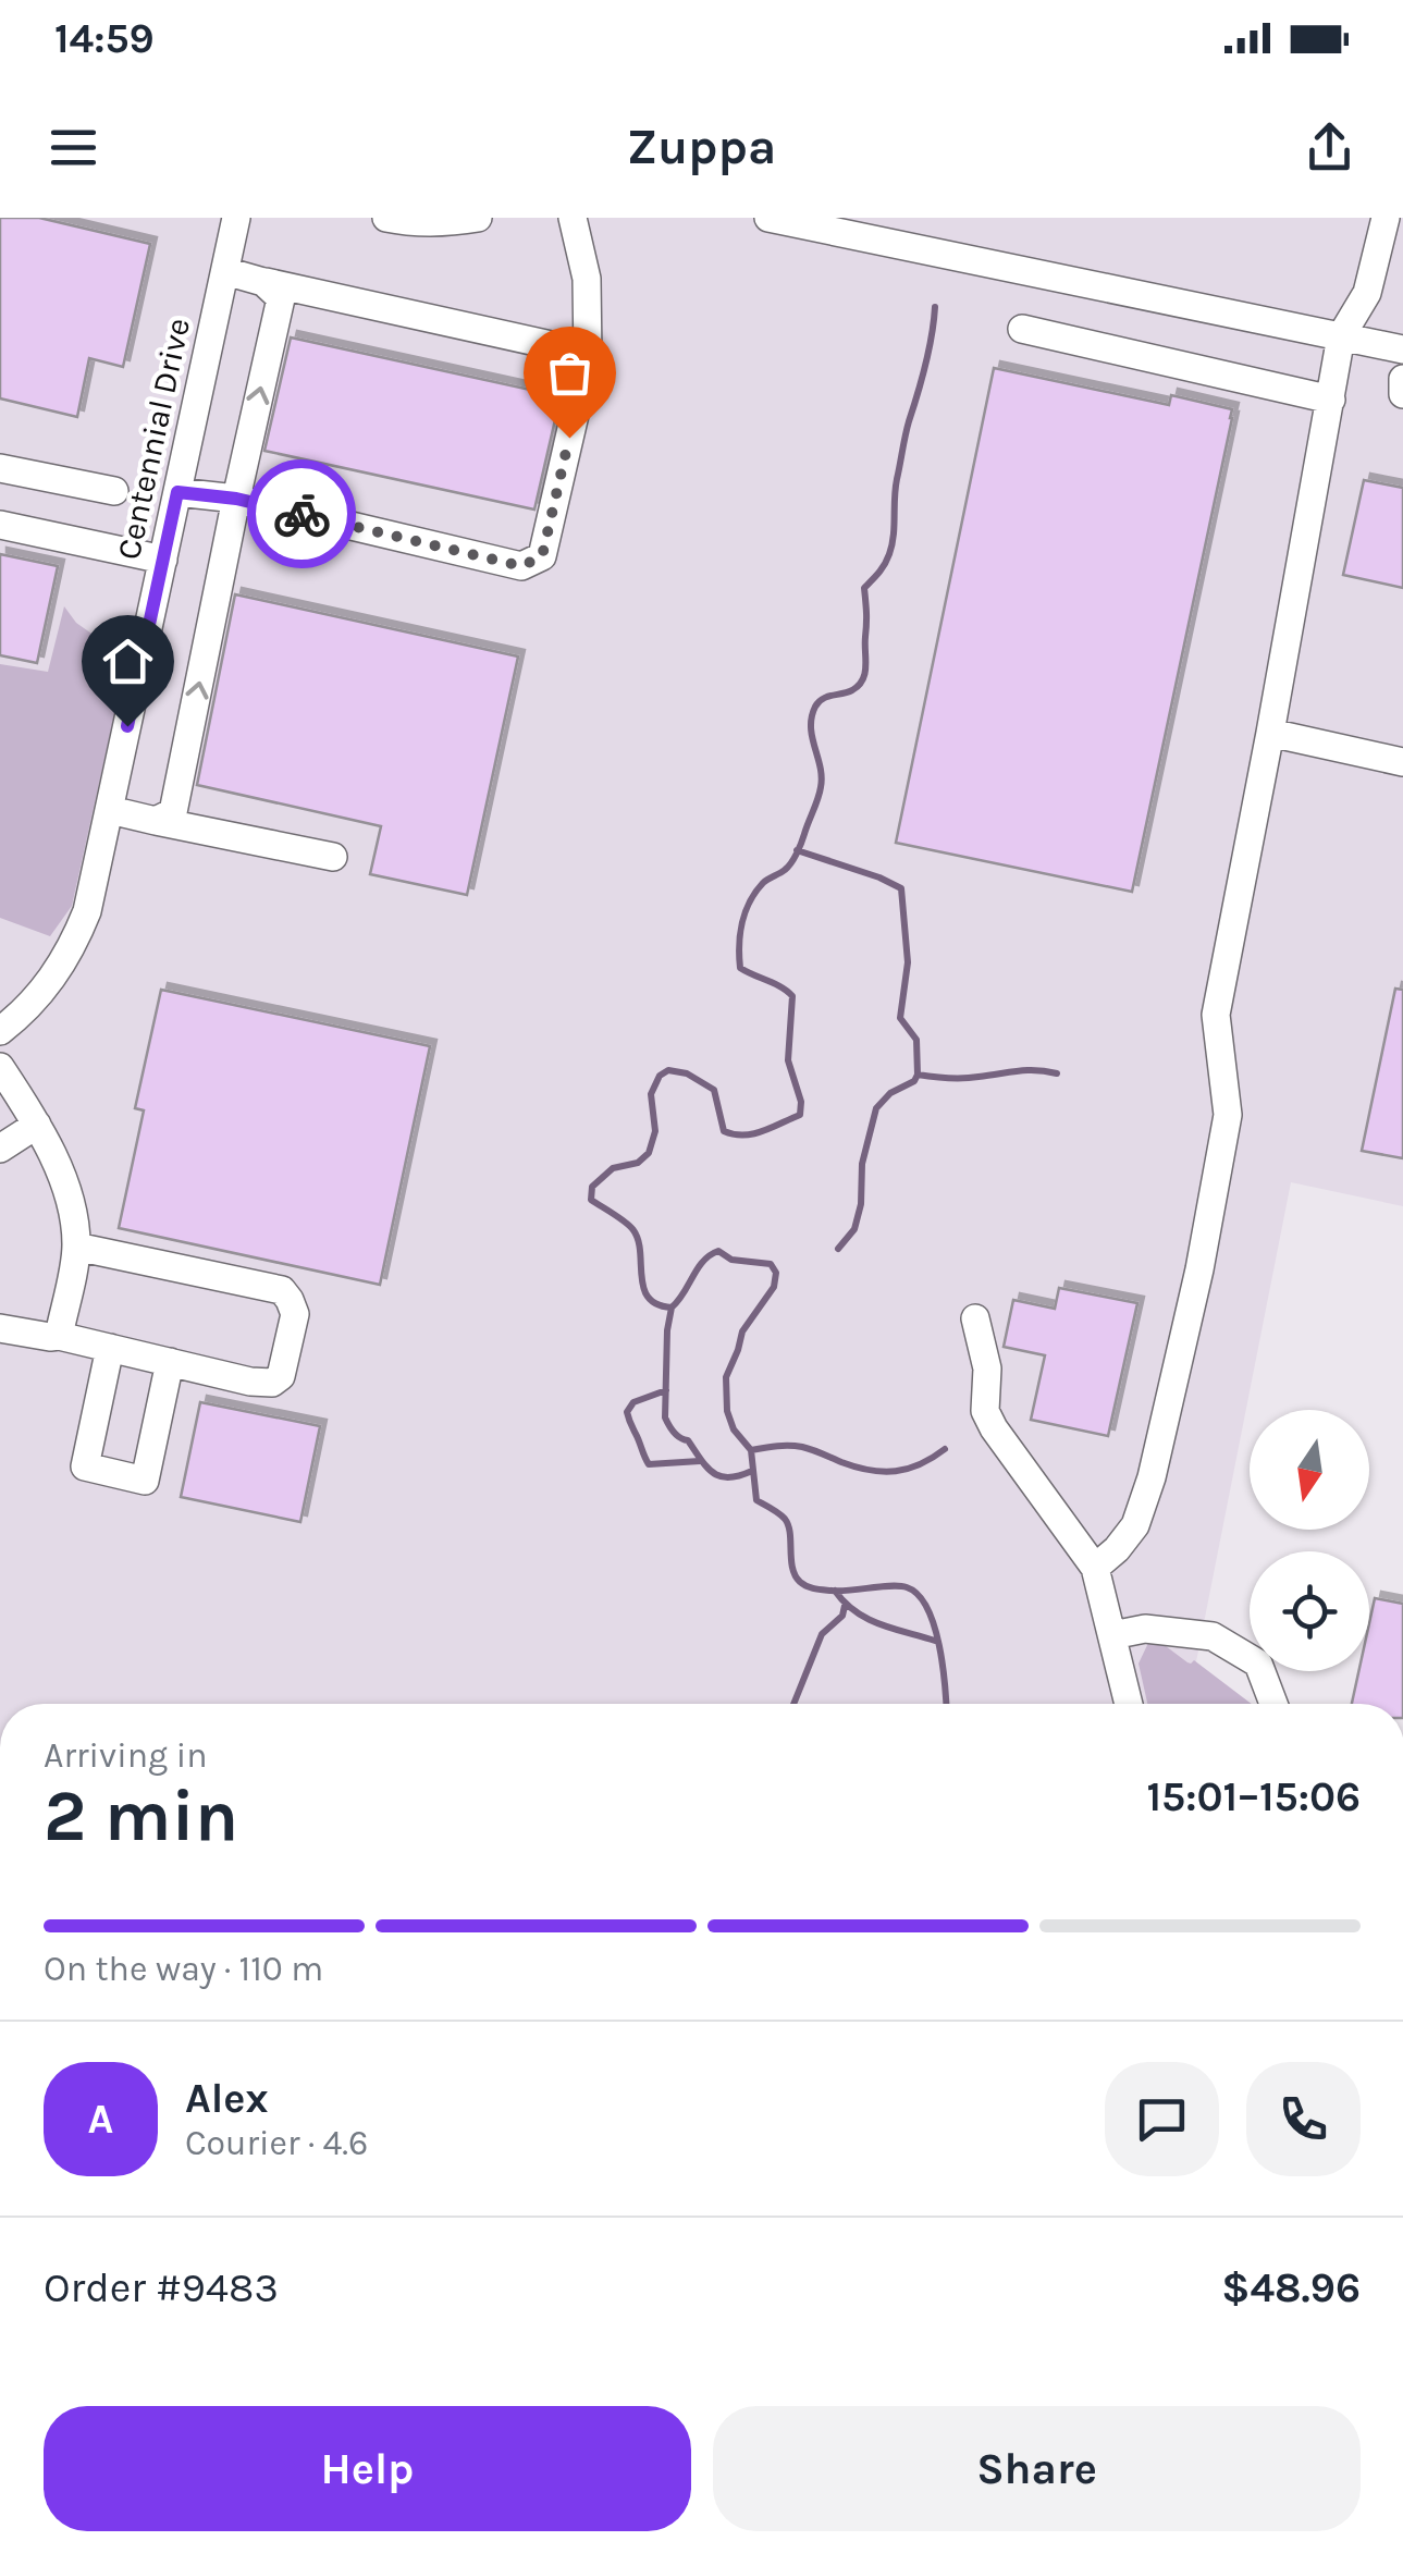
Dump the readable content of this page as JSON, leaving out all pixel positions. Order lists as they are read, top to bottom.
{
  "streets": {
    "street": ["Centennial Drive"]
  },
  "north": "bottom",
  "page": {
    "status": "14:59",
    "header": "Zuppa",
    "heading": ["2 min", "Arriving in", "15:01–15:06"],
    "panel": [
      "Alex",
      "Courier · 4.6",
      "Order #9483",
      "$48.96"
    ],
    "bar": "On the way · 110 m",
    "round": "A",
    "buttons": ["Help", "Share"]
  }
}
